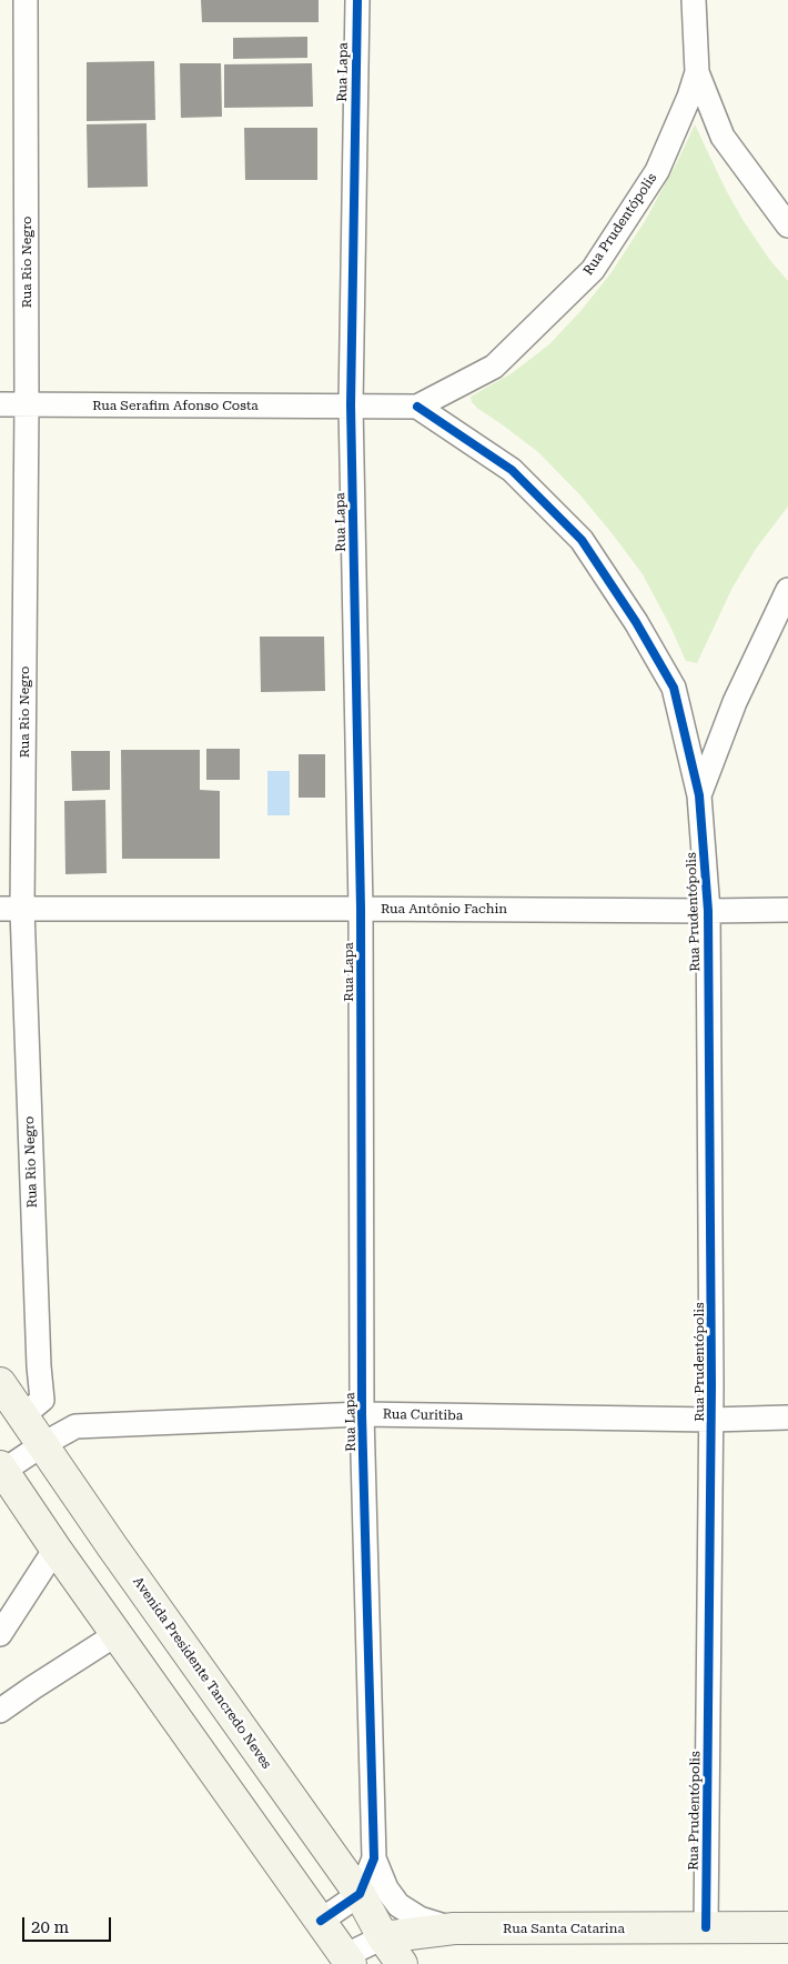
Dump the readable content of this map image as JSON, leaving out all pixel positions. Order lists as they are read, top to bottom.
{
  "streets": {
    "main road": ["Avenida Presidente Tancredo Neves", "Rua Santa Catarina"],
    "street": [
      "Rua Lapa",
      "Rua Prudentópolis",
      "Rua Rio Negro",
      "Rua Serafim Afonso Costa",
      "Rua Antônio Fachin",
      "Rua Curitiba"
    ]
  },
  "crossings": [
    ["Rua Lapa", "Rua Prudentópolis"],
    ["Rua Lapa", "Rua Serafim Afonso Costa"],
    ["Rua Lapa", "Rua Antônio Fachin"],
    ["Rua Lapa", "Rua Curitiba"],
    ["Rua Lapa", "Avenida Presidente Tancredo Neves"],
    ["Rua Prudentópolis", "Rua Serafim Afonso Costa"],
    ["Rua Prudentópolis", "Rua Antônio Fachin"],
    ["Rua Prudentópolis", "Rua Curitiba"],
    ["Rua Prudentópolis", "Rua Santa Catarina"],
    ["Rua Rio Negro", "Rua Serafim Afonso Costa"],
    ["Rua Rio Negro", "Rua Antônio Fachin"],
    ["Rua Rio Negro", "Avenida Presidente Tancredo Neves"],
    ["Rua Curitiba", "Avenida Presidente Tancredo Neves"],
    ["Avenida Presidente Tancredo Neves", "Rua Santa Catarina"]
  ],
  "scale_bar": "20 m"
}
